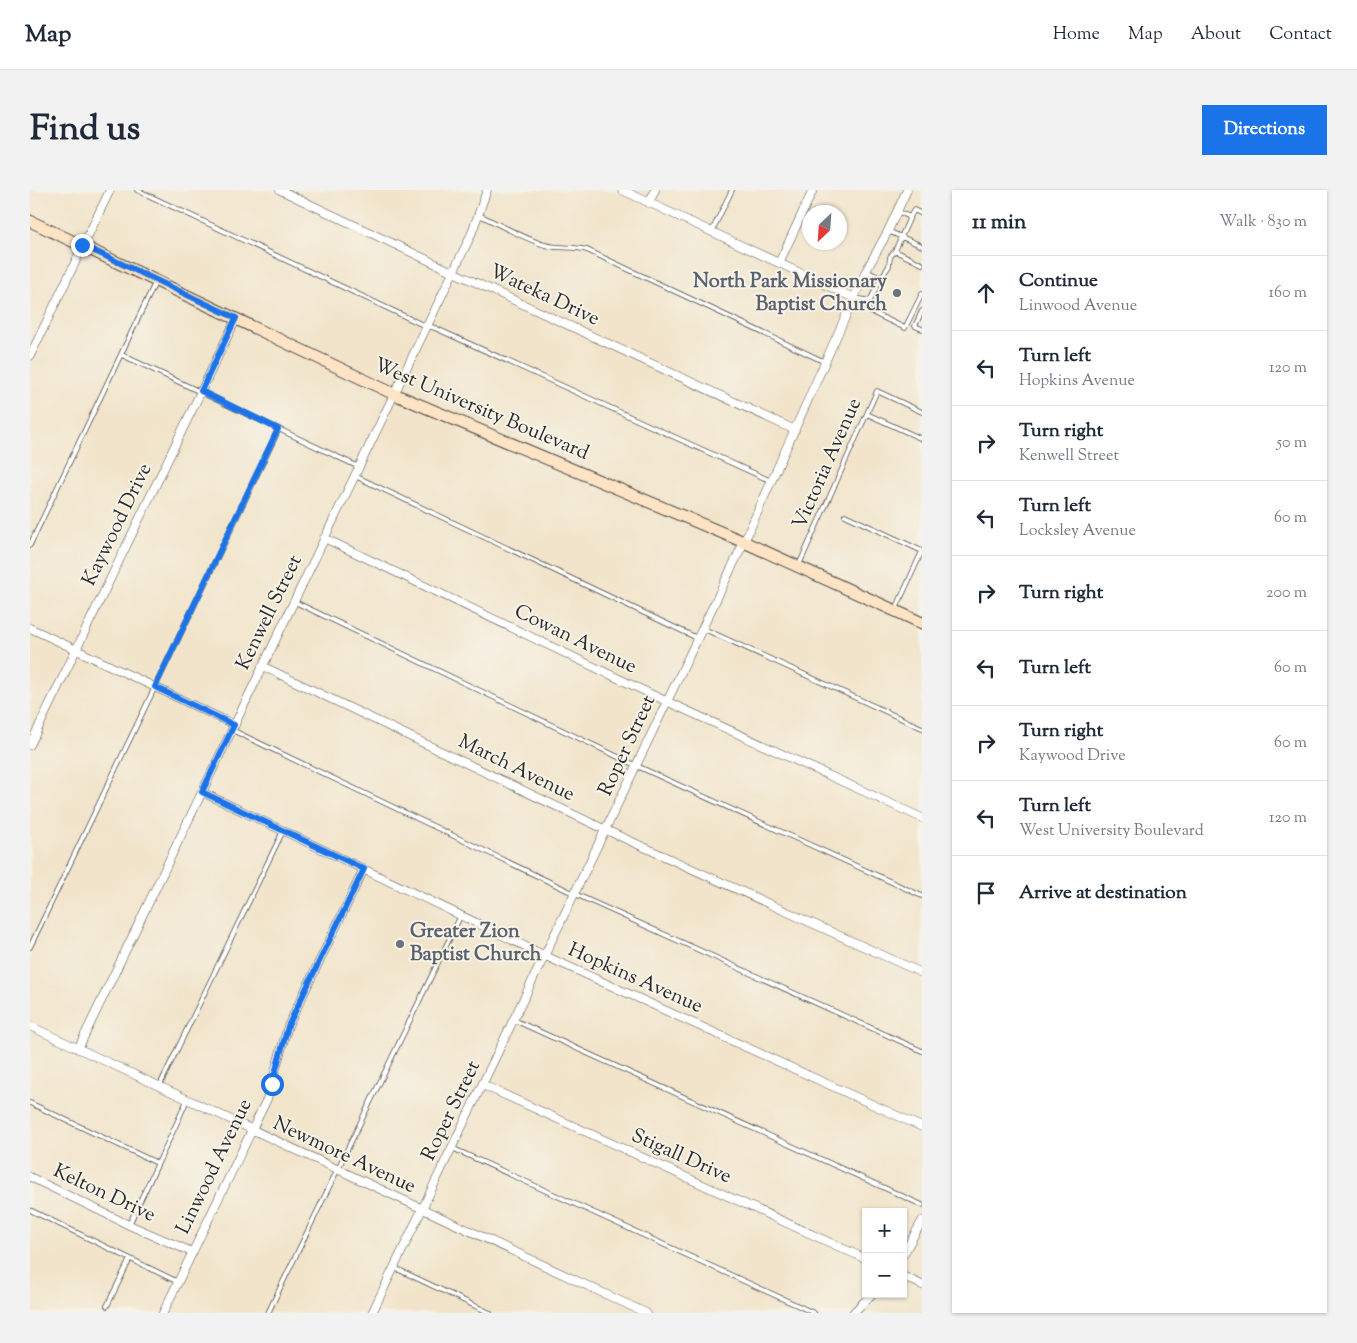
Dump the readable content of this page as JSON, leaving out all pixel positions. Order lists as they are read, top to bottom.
{
  "streets": {
    "street": [
      "Wateka Drive",
      "West University Boulevard",
      "Kaywood Drive",
      "Kenwell Street",
      "Cowan Avenue",
      "Roper Street",
      "March Avenue",
      "Hopkins Avenue",
      "Newmore Avenue",
      "Stigall Drive",
      "Linwood Avenue",
      "Kelton Drive"
    ],
    "lane": ["Victoria Avenue"]
  },
  "crossings": [
    ["Wateka Drive", "Kenwell Street"],
    ["Wateka Drive", "Roper Street"],
    ["West University Boulevard", "Victoria Avenue"],
    ["West University Boulevard", "Kaywood Drive"],
    ["West University Boulevard", "Kenwell Street"],
    ["West University Boulevard", "Roper Street"],
    ["Kenwell Street", "Cowan Avenue"],
    ["Kenwell Street", "March Avenue"],
    ["Kenwell Street", "Hopkins Avenue"],
    ["Kenwell Street", "Newmore Avenue"],
    ["Cowan Avenue", "Roper Street"],
    ["Roper Street", "March Avenue"],
    ["Roper Street", "Hopkins Avenue"],
    ["Roper Street", "Newmore Avenue"],
    ["Roper Street", "Stigall Drive"],
    ["Hopkins Avenue", "Linwood Avenue"],
    ["Newmore Avenue", "Linwood Avenue"],
    ["Linwood Avenue", "Kelton Drive"]
  ],
  "places": ["North Park Missionary Baptist Church", "Greater Zion Baptist Church"],
  "north": "bottom left",
  "page": {
    "header": "Map",
    "nav": [
      "Home",
      "Map",
      "About",
      "Contact"
    ],
    "title": "Find us",
    "buttons": "Directions",
    "heading": ["11 min", "Walk · 830 m"],
    "list": [
      ["Continue", "Linwood Avenue", "160 m"],
      ["Turn left", "Hopkins Avenue", "120 m"],
      ["Turn right", "Kenwell Street", "50 m"],
      ["Turn left", "Locksley Avenue", "60 m"],
      ["Turn right", "200 m"],
      ["Turn left", "60 m"],
      ["Turn right", "Kaywood Drive", "60 m"],
      ["Turn left", "West University Boulevard", "120 m"],
      "Arrive at destination"
    ],
    "map_buttons": ["+", "−"]
  }
}
